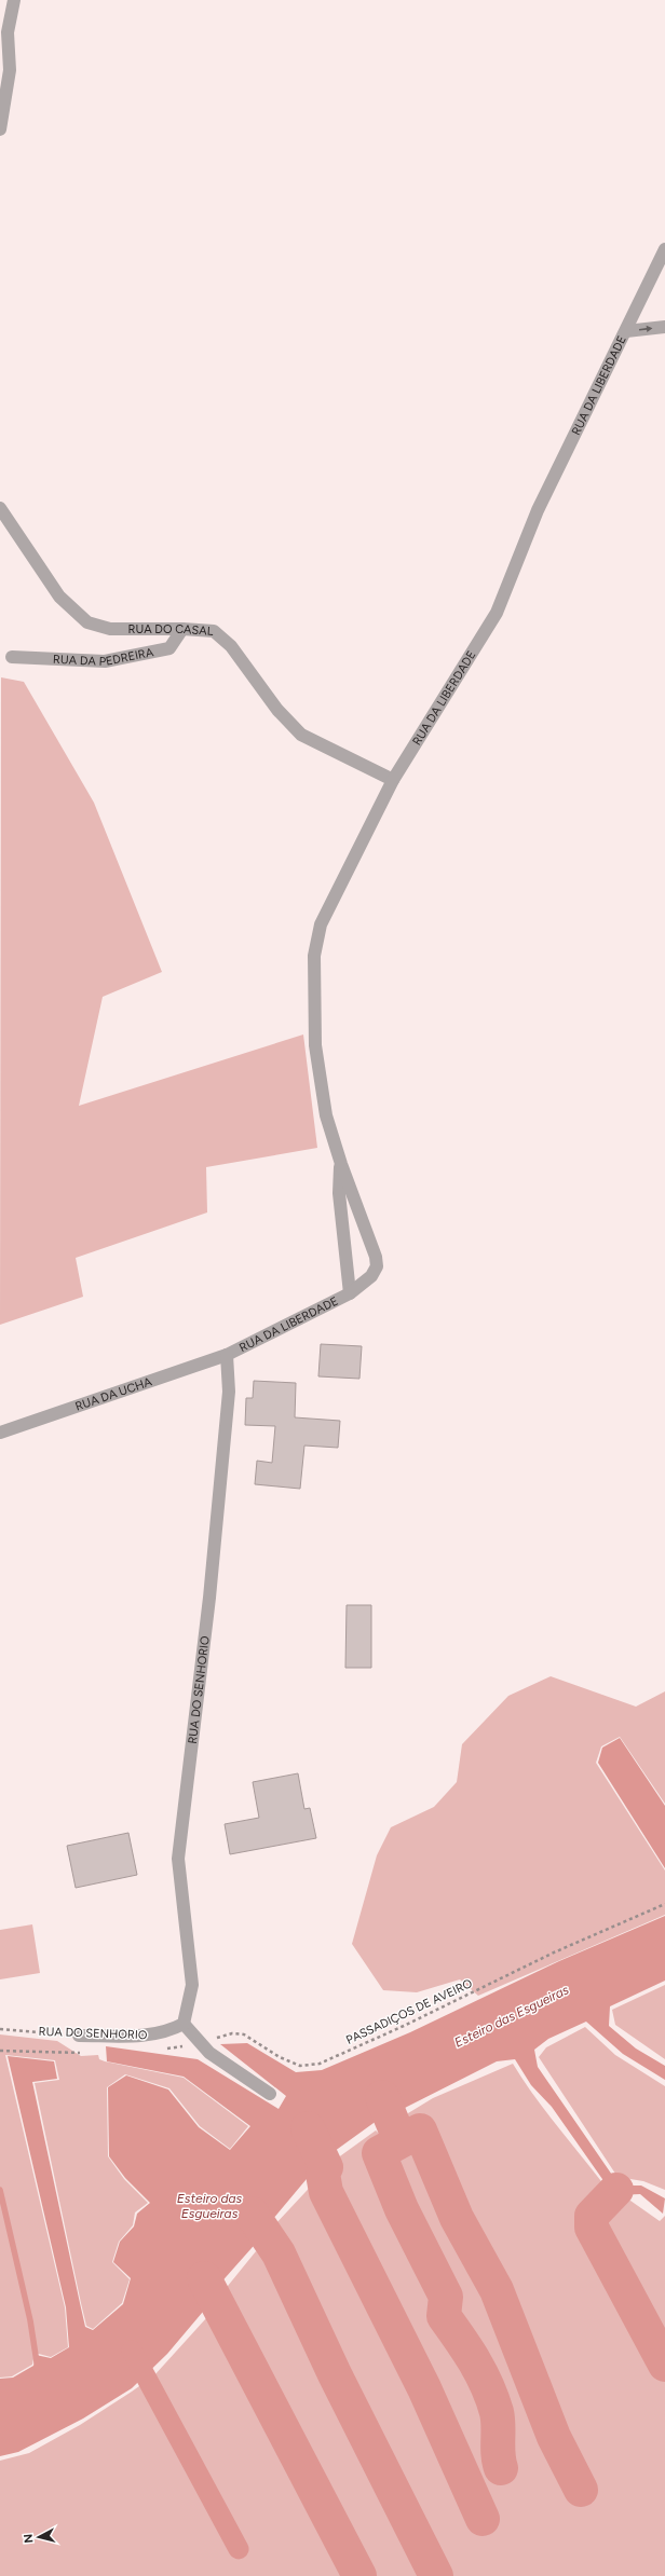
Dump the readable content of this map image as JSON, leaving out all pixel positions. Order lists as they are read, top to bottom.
{
  "streets": {
    "street": [
      "RUA DA LIBERDADE",
      "RUA DO CASAL",
      "RUA DA PEDREIRA",
      "RUA DA UCHA",
      "RUA DO SENHORIO"
    ],
    "path": ["PASSADIÇOS DE AVEIRO"]
  },
  "crossings": [
    ["RUA DA LIBERDADE", "RUA DO CASAL"],
    ["RUA DA LIBERDADE", "RUA DA UCHA"],
    ["RUA DA LIBERDADE", "RUA DO SENHORIO"],
    ["RUA DO CASAL", "RUA DA PEDREIRA"],
    ["RUA DA UCHA", "RUA DO SENHORIO"]
  ],
  "water": ["Esteiro das Esgueiras"],
  "north": "left"
}
